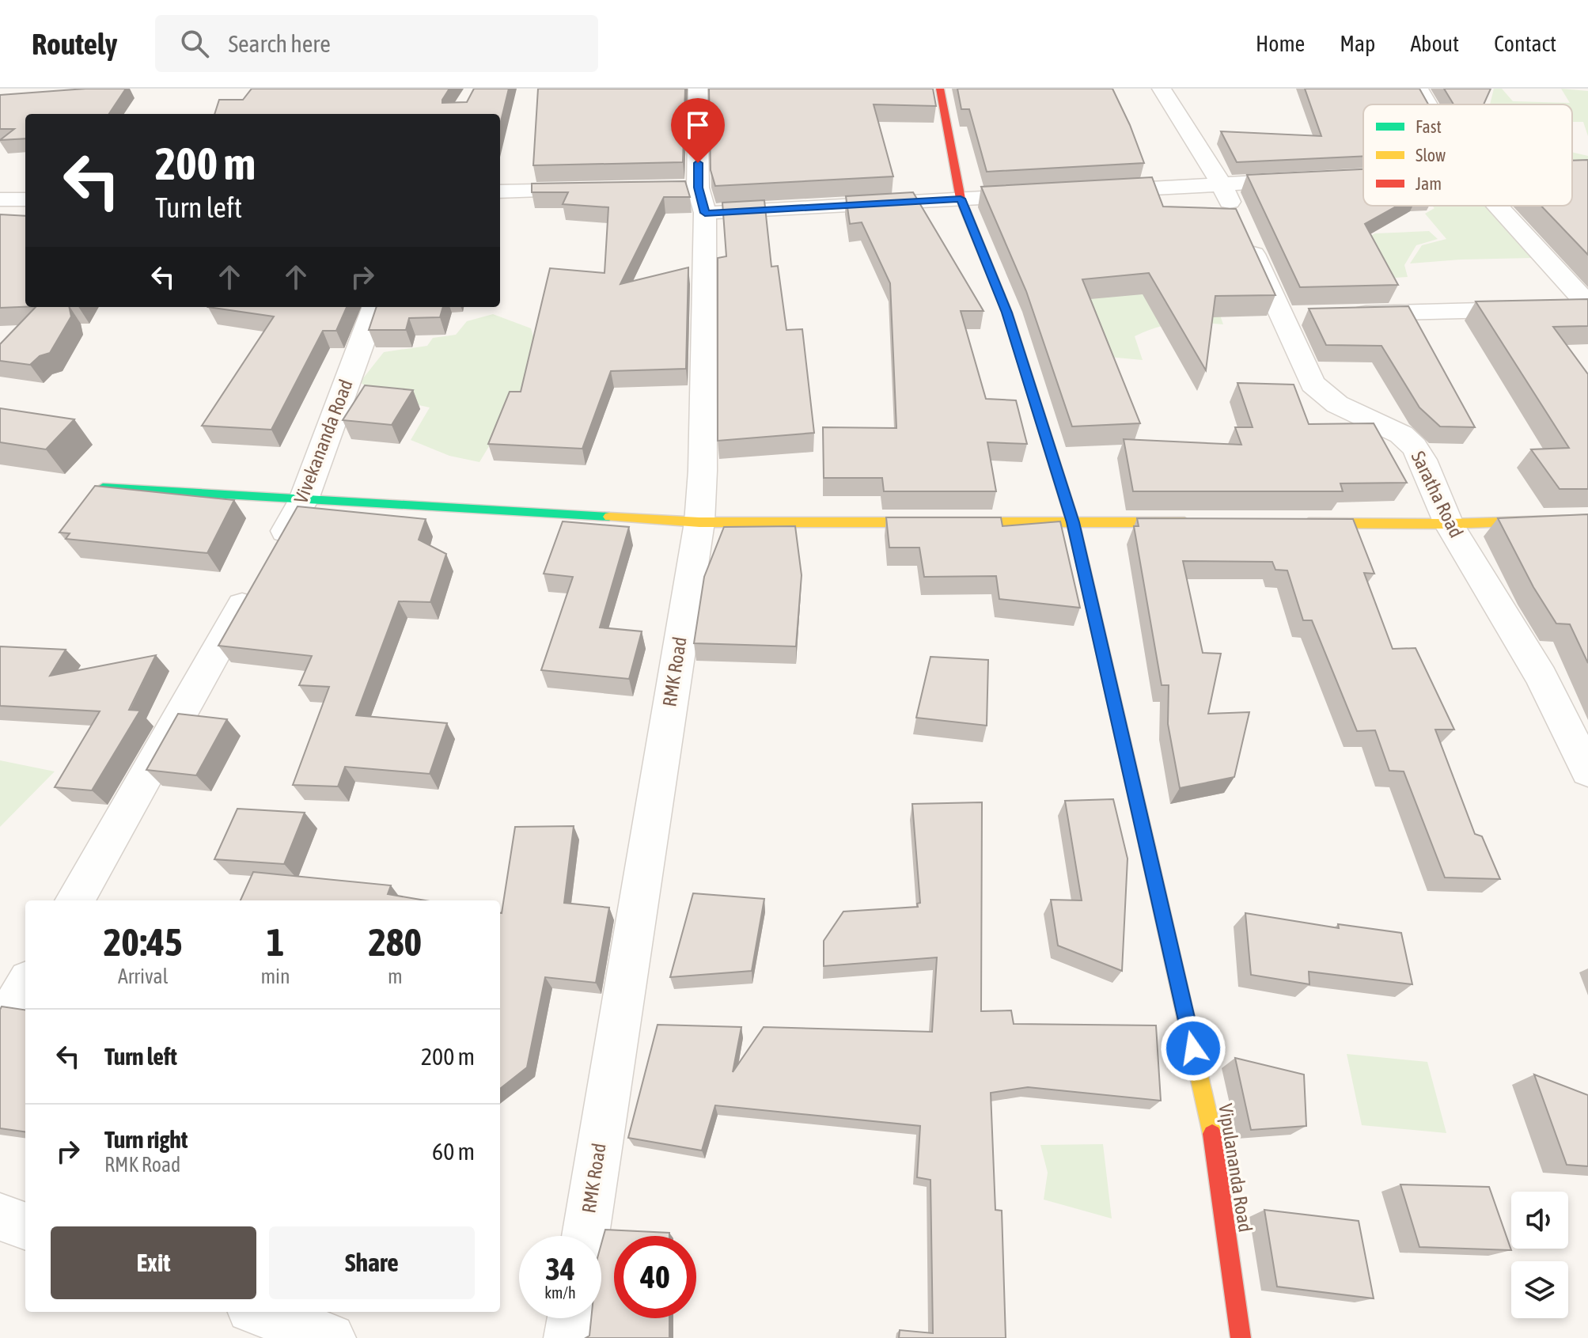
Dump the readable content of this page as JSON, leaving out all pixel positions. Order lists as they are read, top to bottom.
{
  "streets": {
    "street": [
      "Vivekananda Road",
      "Saratha Road",
      "RMK Road",
      "Vipulananda Road"
    ]
  },
  "legend": ["Fast", "Slow", "Jam"],
  "page": {
    "header": "Routely",
    "search": "Search here",
    "nav": [
      "Home",
      "Map",
      "About",
      "Contact"
    ],
    "turn": ["200 m", "Turn left"],
    "eta": [
      "20:45",
      "Arrival",
      "1",
      "min",
      "280",
      "m"
    ],
    "list": [
      {
        "name": "Turn left",
        "value": "200 m"
      },
      {
        "name": "Turn right",
        "note": "RMK Road",
        "value": "60 m"
      }
    ],
    "buttons": ["Exit", "Share"],
    "speed": "34 km/h",
    "limit": "40"
  }
}
